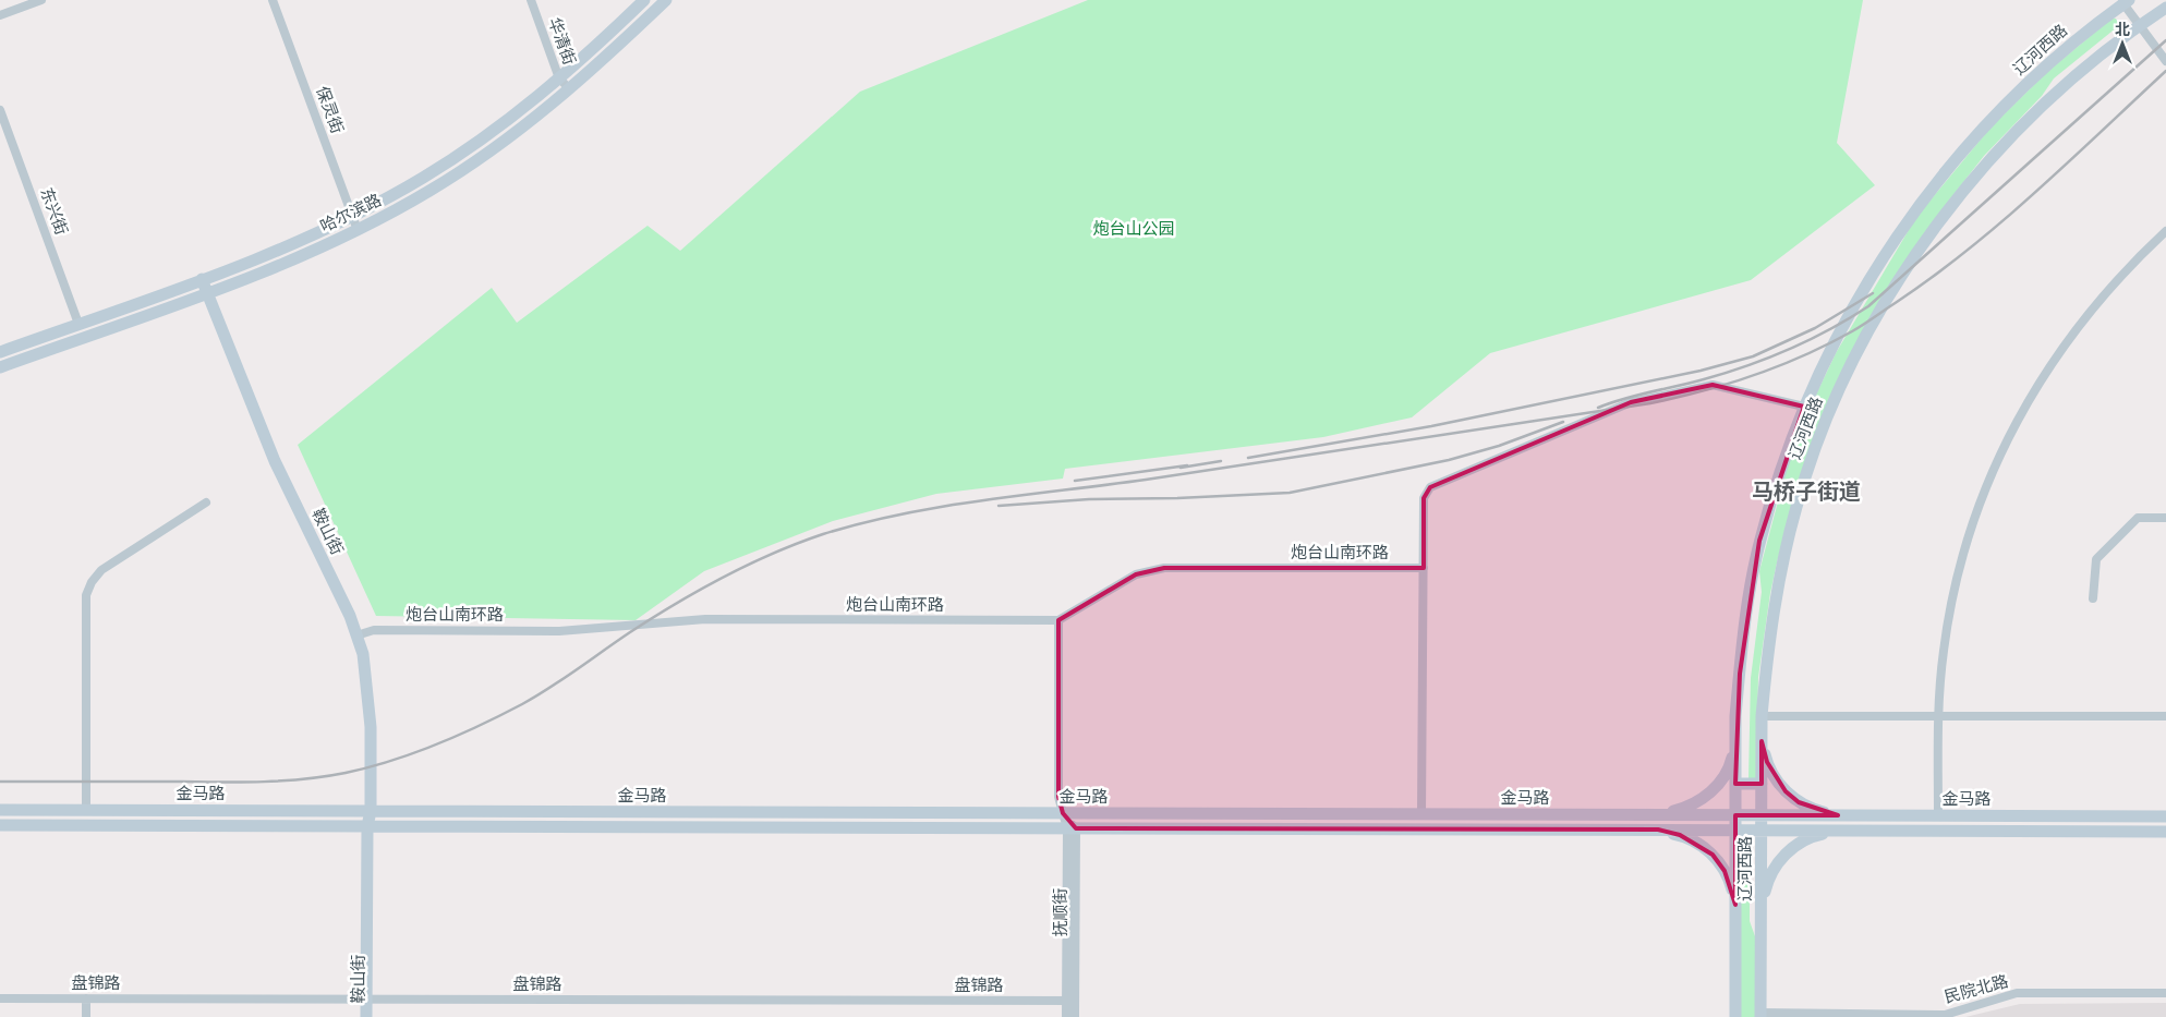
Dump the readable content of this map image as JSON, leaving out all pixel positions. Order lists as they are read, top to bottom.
{
  "streets": {
    "main road": [
      "辽河西路",
      "哈尔滨路",
      "鞍山街",
      "金马路"
    ],
    "street": [
      "华清街",
      "保灵街",
      "东兴街",
      "炮台山南环路",
      "抚顺街",
      "盘锦路",
      "民院北路"
    ]
  },
  "crossings": [
    ["华清街", "哈尔滨路"],
    ["辽河西路", "金马路"],
    ["辽河西路", "民院北路"],
    ["保灵街", "哈尔滨路"],
    ["东兴街", "哈尔滨路"],
    ["哈尔滨路", "鞍山街"],
    ["鞍山街", "炮台山南环路"],
    ["鞍山街", "金马路"],
    ["鞍山街", "盘锦路"],
    ["炮台山南环路", "抚顺街"],
    ["金马路", "抚顺街"],
    ["抚顺街", "盘锦路"]
  ],
  "districts": ["马桥子街道"],
  "parks": ["炮台山公园"],
  "north": "top"
}
